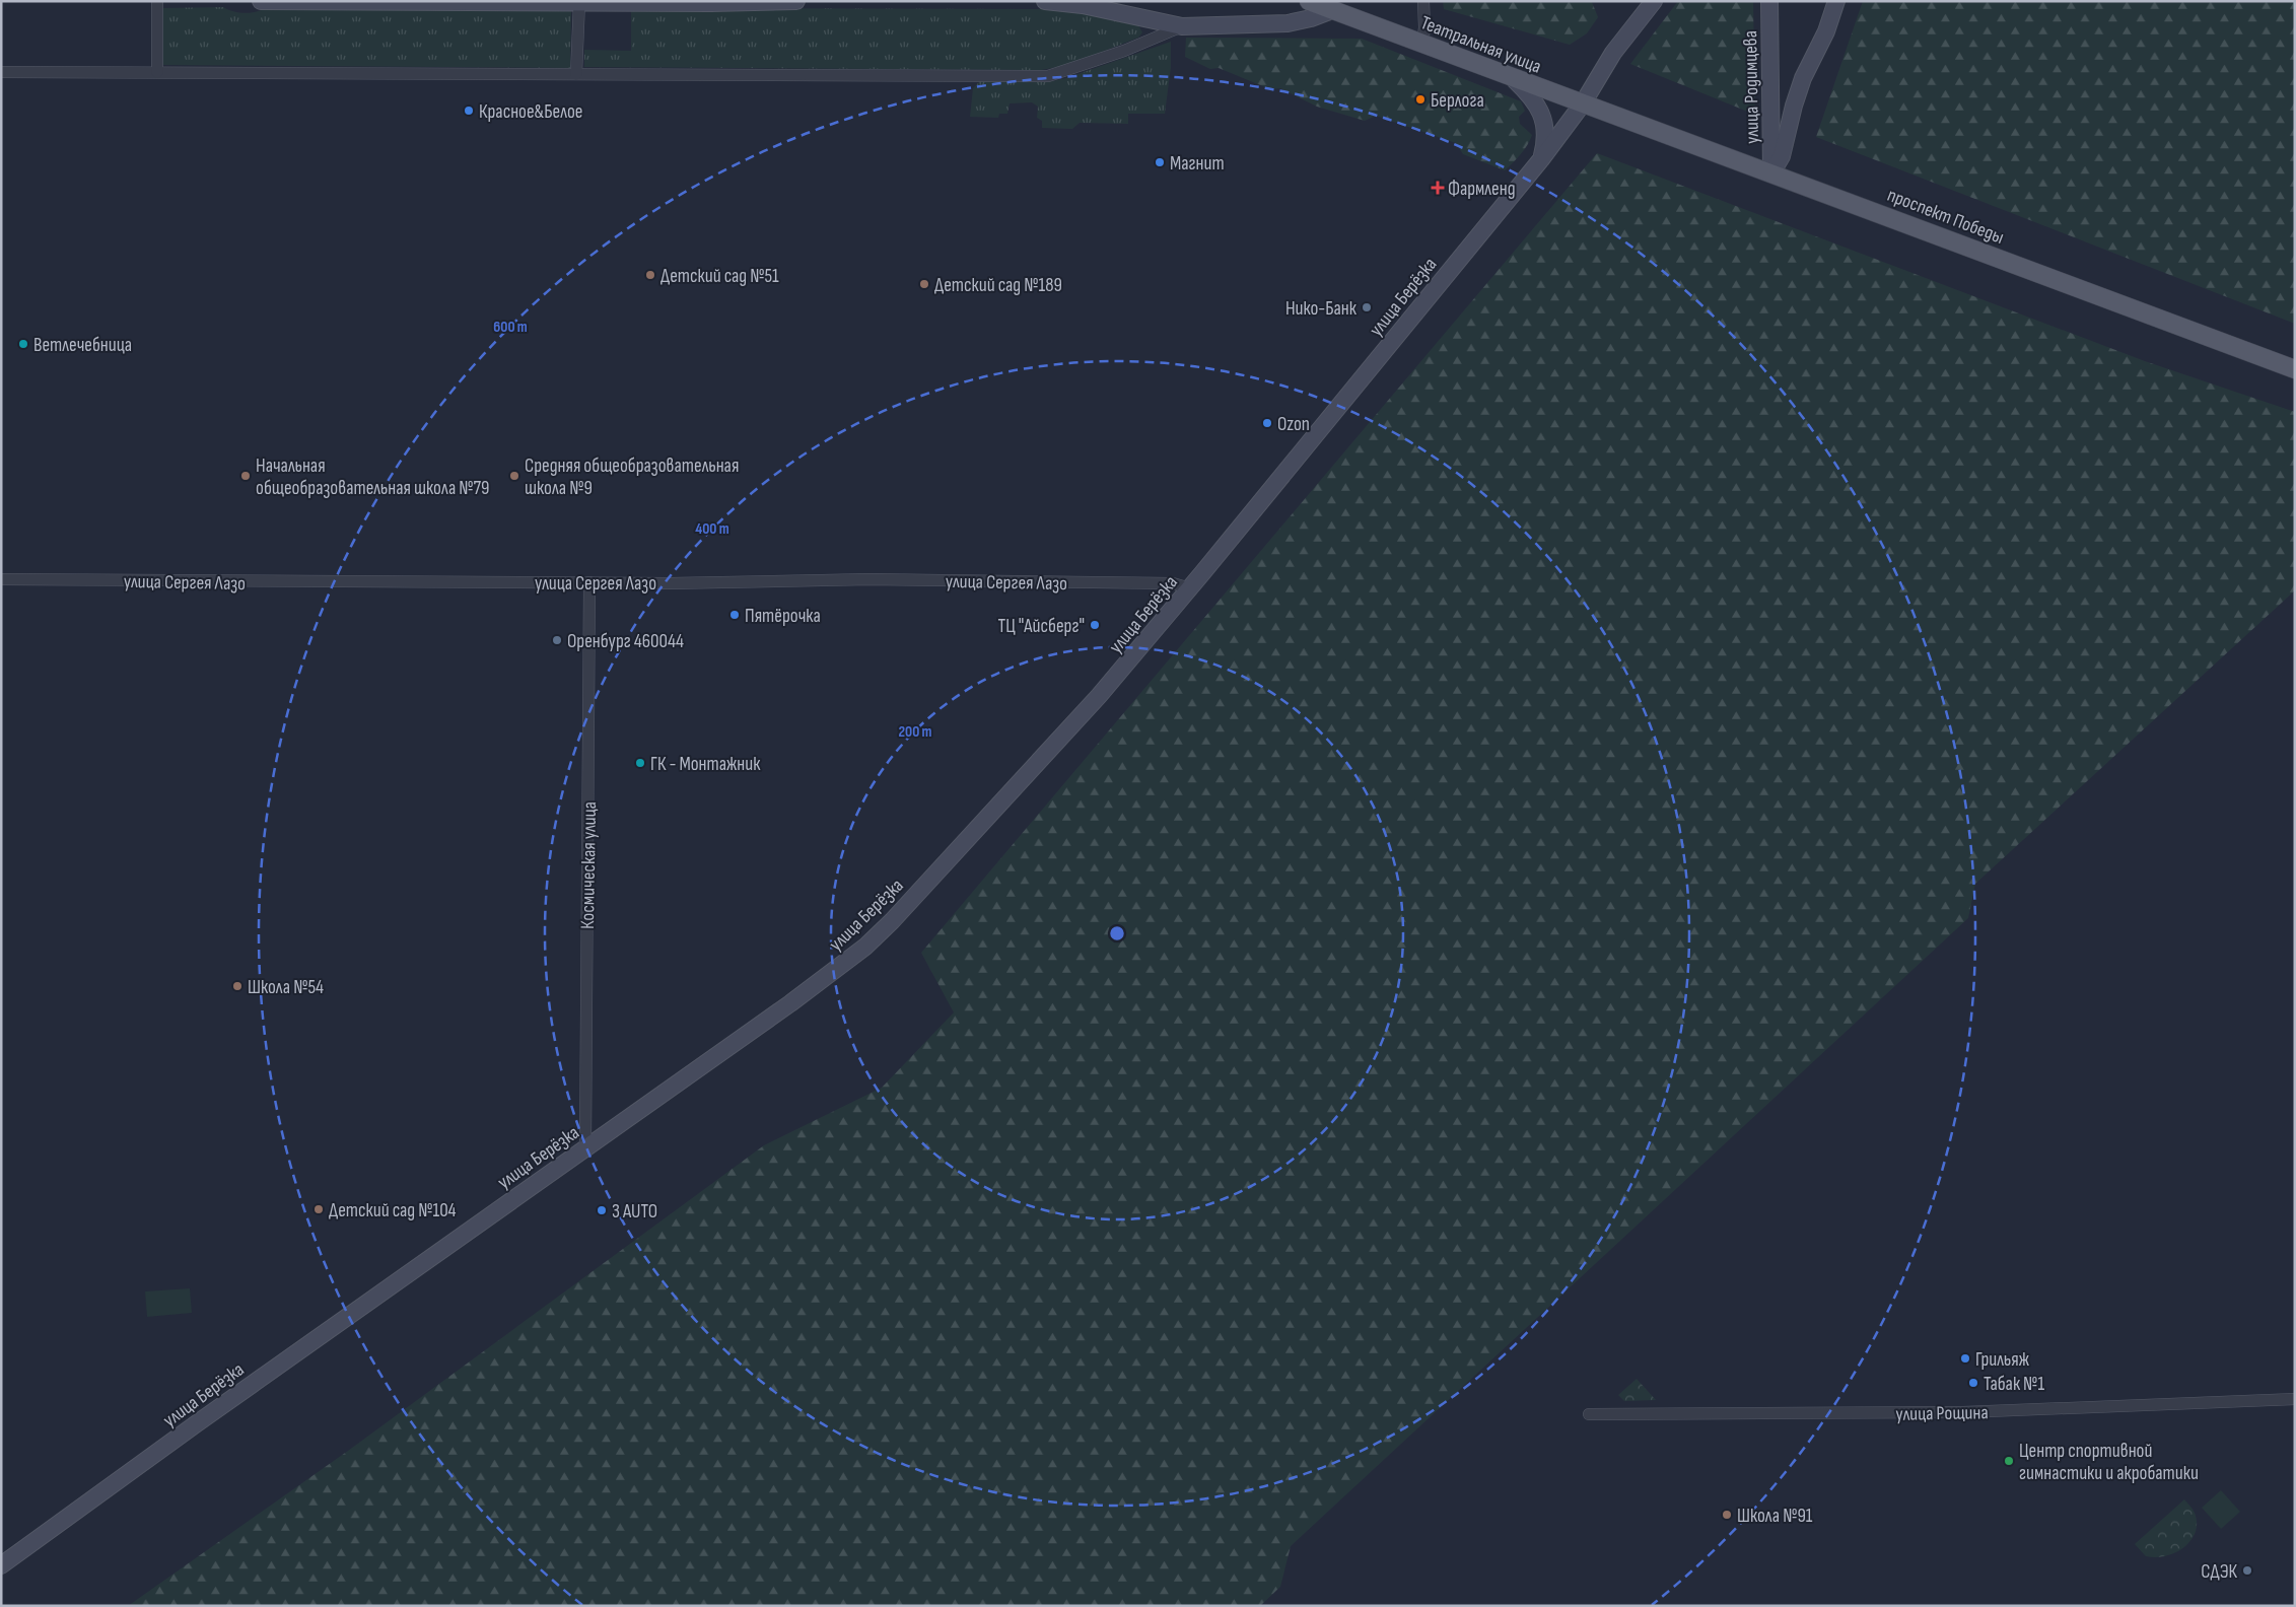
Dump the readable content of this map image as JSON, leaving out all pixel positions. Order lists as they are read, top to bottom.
{
  "streets": {
    "main road": [
      "Театральная улица",
      "улица Родимцева",
      "проспект Победы",
      "улица Берёзка"
    ],
    "street": ["улица Сергея Лазо", "Космическая улица", "улица Рощина"]
  },
  "crossings": [
    ["Театральная улица", "проспект Победы"],
    ["Театральная улица", "улица Берёзка"],
    ["улица Родимцева", "проспект Победы"],
    ["проспект Победы", "улица Берёзка"],
    ["улица Берёзка", "улица Сергея Лазо"],
    ["улица Берёзка", "Космическая улица"],
    ["улица Сергея Лазо", "Космическая улица"]
  ],
  "places": {
    "other": [
      "Берлога",
      "Красное&Белое",
      "Магнит",
      "Детский сад №51",
      "Детский сад №189",
      "Нико-Банк",
      "Ветлечебница",
      "Ozon",
      "Начальная общеобразовательная школа №79",
      "Средняя общеобразовательная школа №9",
      "Пятёрочка",
      "ТЦ \"Айсберг\"",
      "Оренбург 460044",
      "ГК - Монтажник",
      "Школа №54",
      "Детский сад №104",
      "3 AUTO",
      "Грильяж",
      "Табак №1",
      "Центр спортивной гимнастики и акробатики",
      "Школа №91",
      "СДЭК"
    ],
    "health": ["Фармленд"]
  },
  "rings": ["600 m", "400 m", "200 m"]
}
